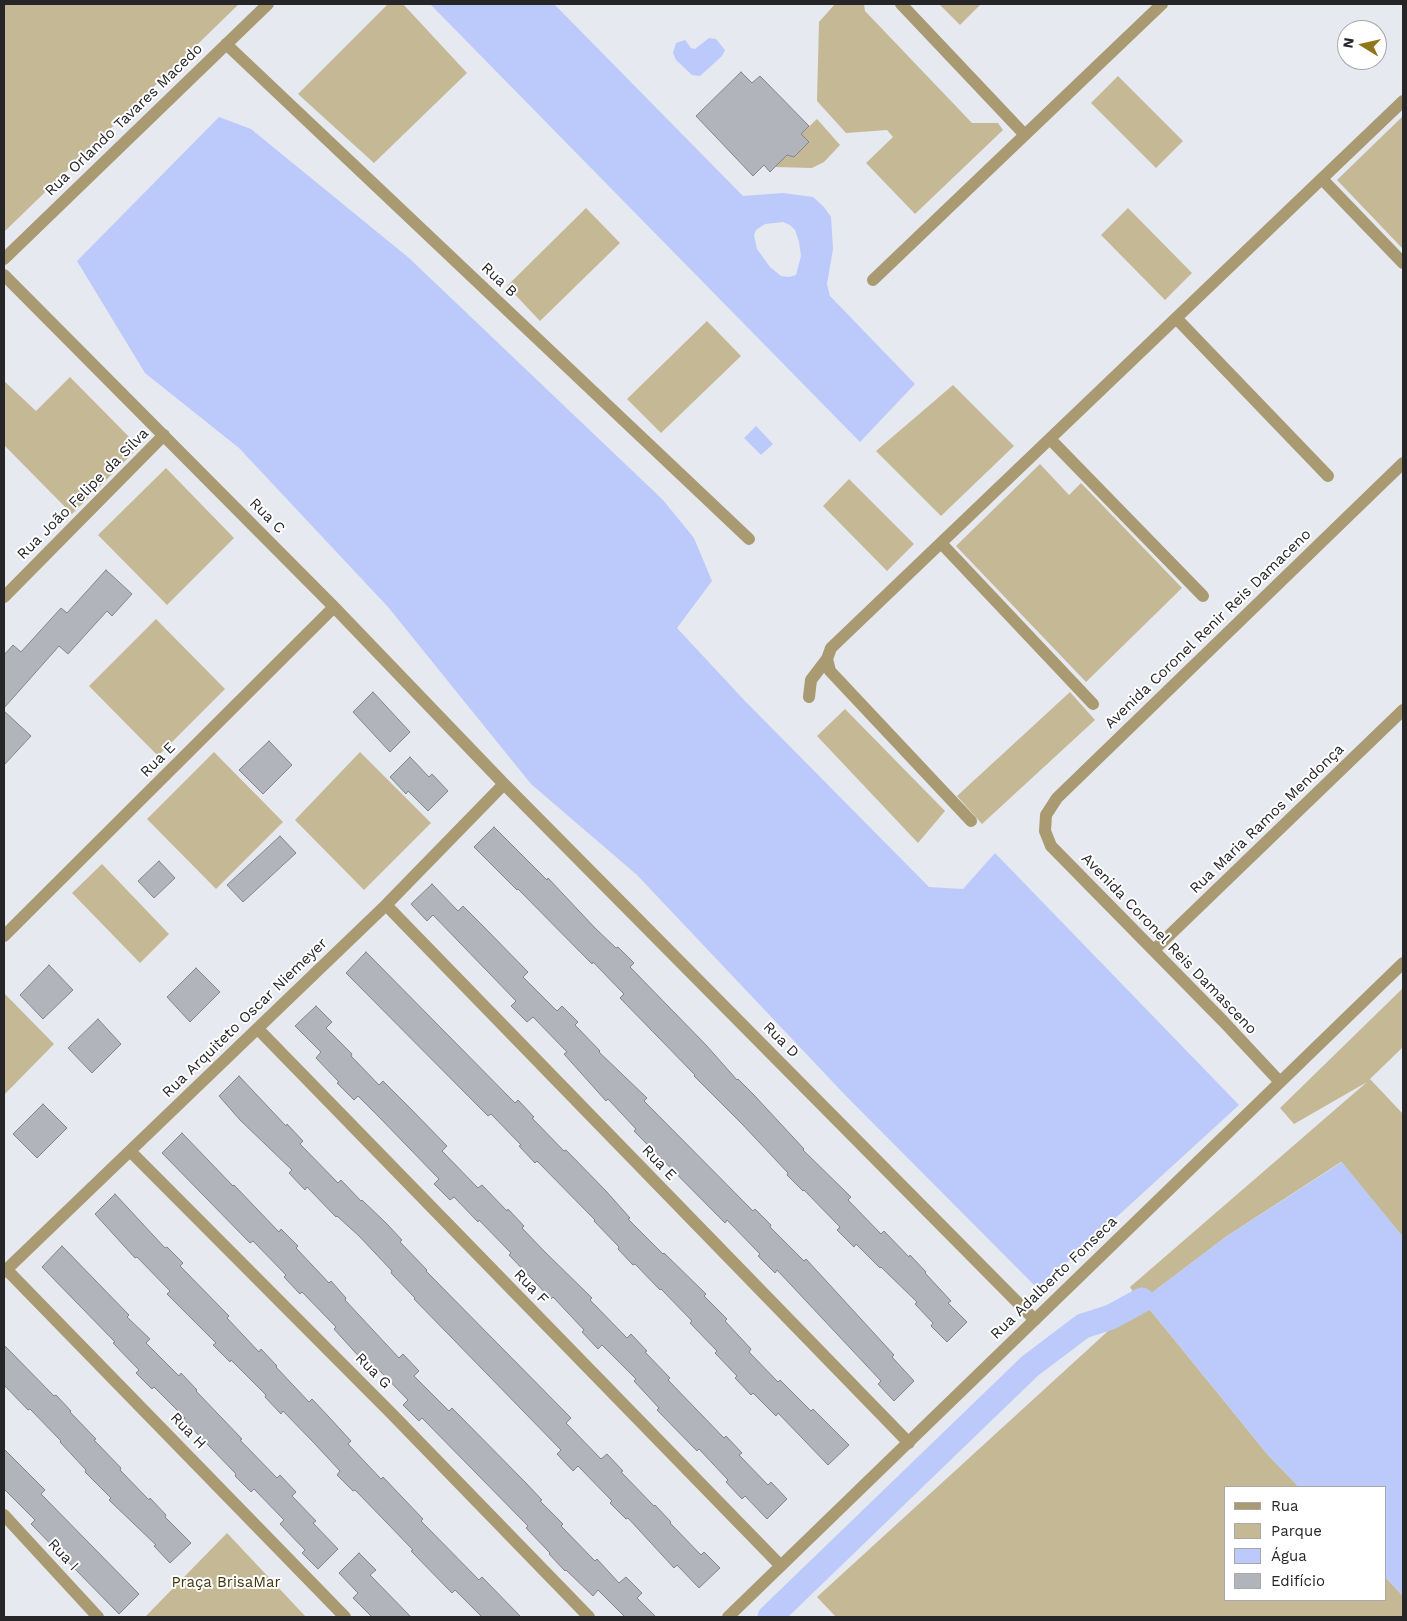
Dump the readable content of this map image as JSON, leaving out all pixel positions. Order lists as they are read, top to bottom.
{
  "streets": {
    "street": [
      "Rua Orlando Tavares Macedo",
      "Rua B",
      "Rua João Felipe da Silva",
      "Rua C",
      "Avenida Coronel Renir Reis Damaceno",
      "Rua E",
      "Rua Maria Ramos Mendonça",
      "Avenida Coronel Reis Damasceno",
      "Rua Arquiteto Oscar Niemeyer",
      "Rua D",
      "Rua Adalberto Fonseca",
      "Rua F",
      "Rua G",
      "Rua H",
      "Rua I"
    ]
  },
  "crossings": [
    ["Rua Orlando Tavares Macedo", "Rua B"],
    ["Rua João Felipe da Silva", "Rua C"],
    ["Rua C", "Rua E"],
    ["Rua C", "Rua Arquiteto Oscar Niemeyer"],
    ["Rua C", "Rua D"],
    ["Avenida Coronel Renir Reis Damaceno", "Avenida Coronel Reis Damasceno"],
    ["Rua E", "Rua Arquiteto Oscar Niemeyer"],
    ["Rua E", "Rua Adalberto Fonseca"],
    ["Rua Maria Ramos Mendonça", "Avenida Coronel Reis Damasceno"],
    ["Avenida Coronel Reis Damasceno", "Rua Adalberto Fonseca"],
    ["Rua Arquiteto Oscar Niemeyer", "Rua D"],
    ["Rua Arquiteto Oscar Niemeyer", "Rua F"],
    ["Rua Arquiteto Oscar Niemeyer", "Rua G"],
    ["Rua Arquiteto Oscar Niemeyer", "Rua H"],
    ["Rua D", "Rua Adalberto Fonseca"],
    ["Rua Adalberto Fonseca", "Rua F"]
  ],
  "parks": ["Praça BrisaMar"],
  "legend": [
    "Rua",
    "Parque",
    "Água",
    "Edifício"
  ],
  "north": "left"
}
